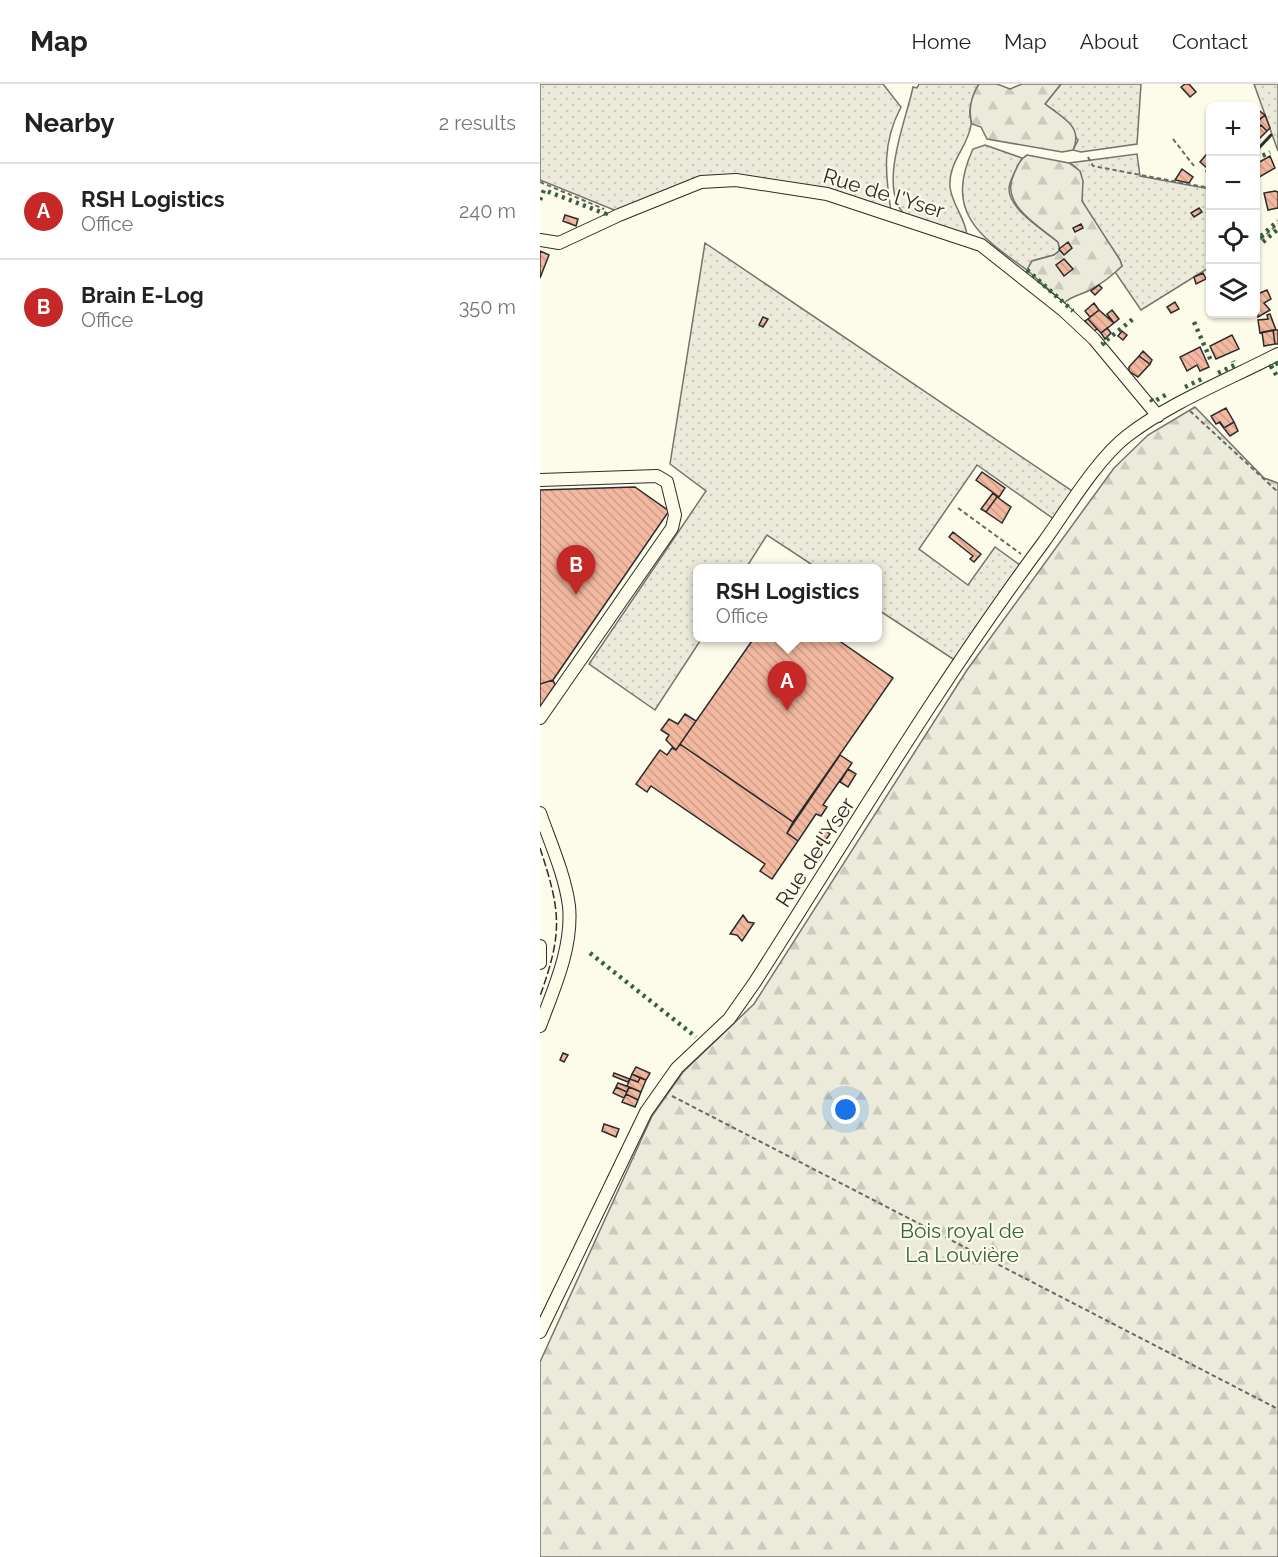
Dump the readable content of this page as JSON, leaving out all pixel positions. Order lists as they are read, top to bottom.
{
  "streets": {
    "street": ["Rue de l'Yser"]
  },
  "parks": ["Bois royal de La Louvière"],
  "page": {
    "header": "Map",
    "nav": [
      "Home",
      "Map",
      "About",
      "Contact"
    ],
    "heading": ["Nearby", "2 results"],
    "map_buttons": ["+", "−"],
    "list": [
      {
        "mark": "A",
        "name": "RSH Logistics",
        "note": "Office",
        "value": "240 m"
      },
      {
        "mark": "B",
        "name": "Brain E-Log",
        "note": "Office",
        "value": "350 m"
      }
    ],
    "pins": ["B", "A"],
    "popup": ["RSH Logistics", "Office"]
  }
}
